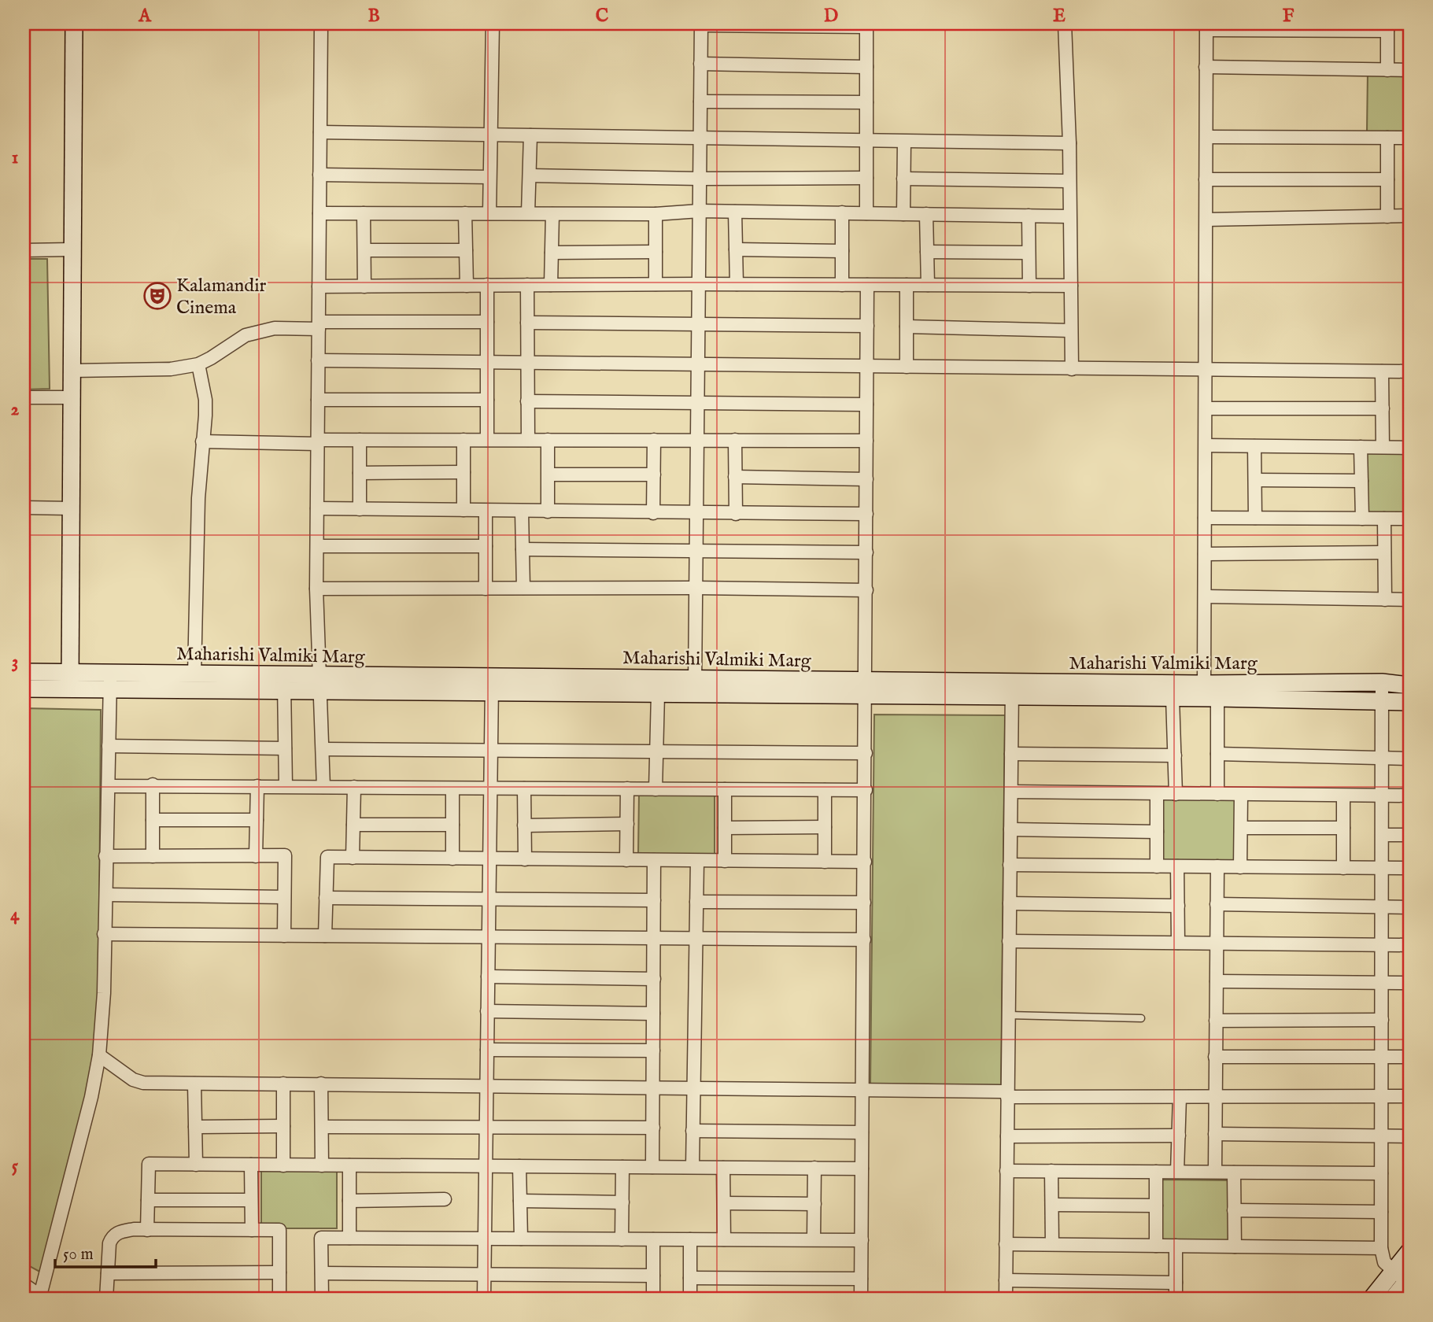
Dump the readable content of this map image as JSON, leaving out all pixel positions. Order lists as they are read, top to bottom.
{
  "streets": {
    "street": ["Maharishi Valmiki Marg"]
  },
  "places": {
    "theatre": ["Kalamandir Cinema"]
  },
  "scale_bar": "50 m",
  "grid": {
    "columns": [
      "A",
      "B",
      "C",
      "D",
      "E",
      "F"
    ],
    "rows": [
      "1",
      "2",
      "3",
      "4",
      "5"
    ]
  }
}
